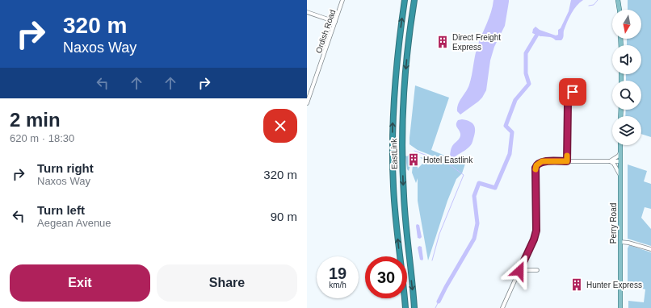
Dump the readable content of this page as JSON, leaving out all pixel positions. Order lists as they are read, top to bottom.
{
  "streets": {
    "highway": ["EastLink"],
    "main road": ["Perry Road"],
    "street": ["Ordish Road"]
  },
  "places": {
    "building": ["Direct Freight Express", "Hotel Eastlink", "Hunter Express"]
  },
  "north": "bottom",
  "page": {
    "turn": ["320 m", "Naxos Way"],
    "heading": ["2 min", "620 m · 18:30"],
    "list": [
      {
        "name": "Turn right",
        "note": "Naxos Way",
        "value": "320 m"
      },
      {
        "name": "Turn left",
        "note": "Aegean Avenue",
        "value": "90 m"
      }
    ],
    "speed": "19 km/h",
    "limit": "30",
    "buttons": ["Exit", "Share"]
  }
}
